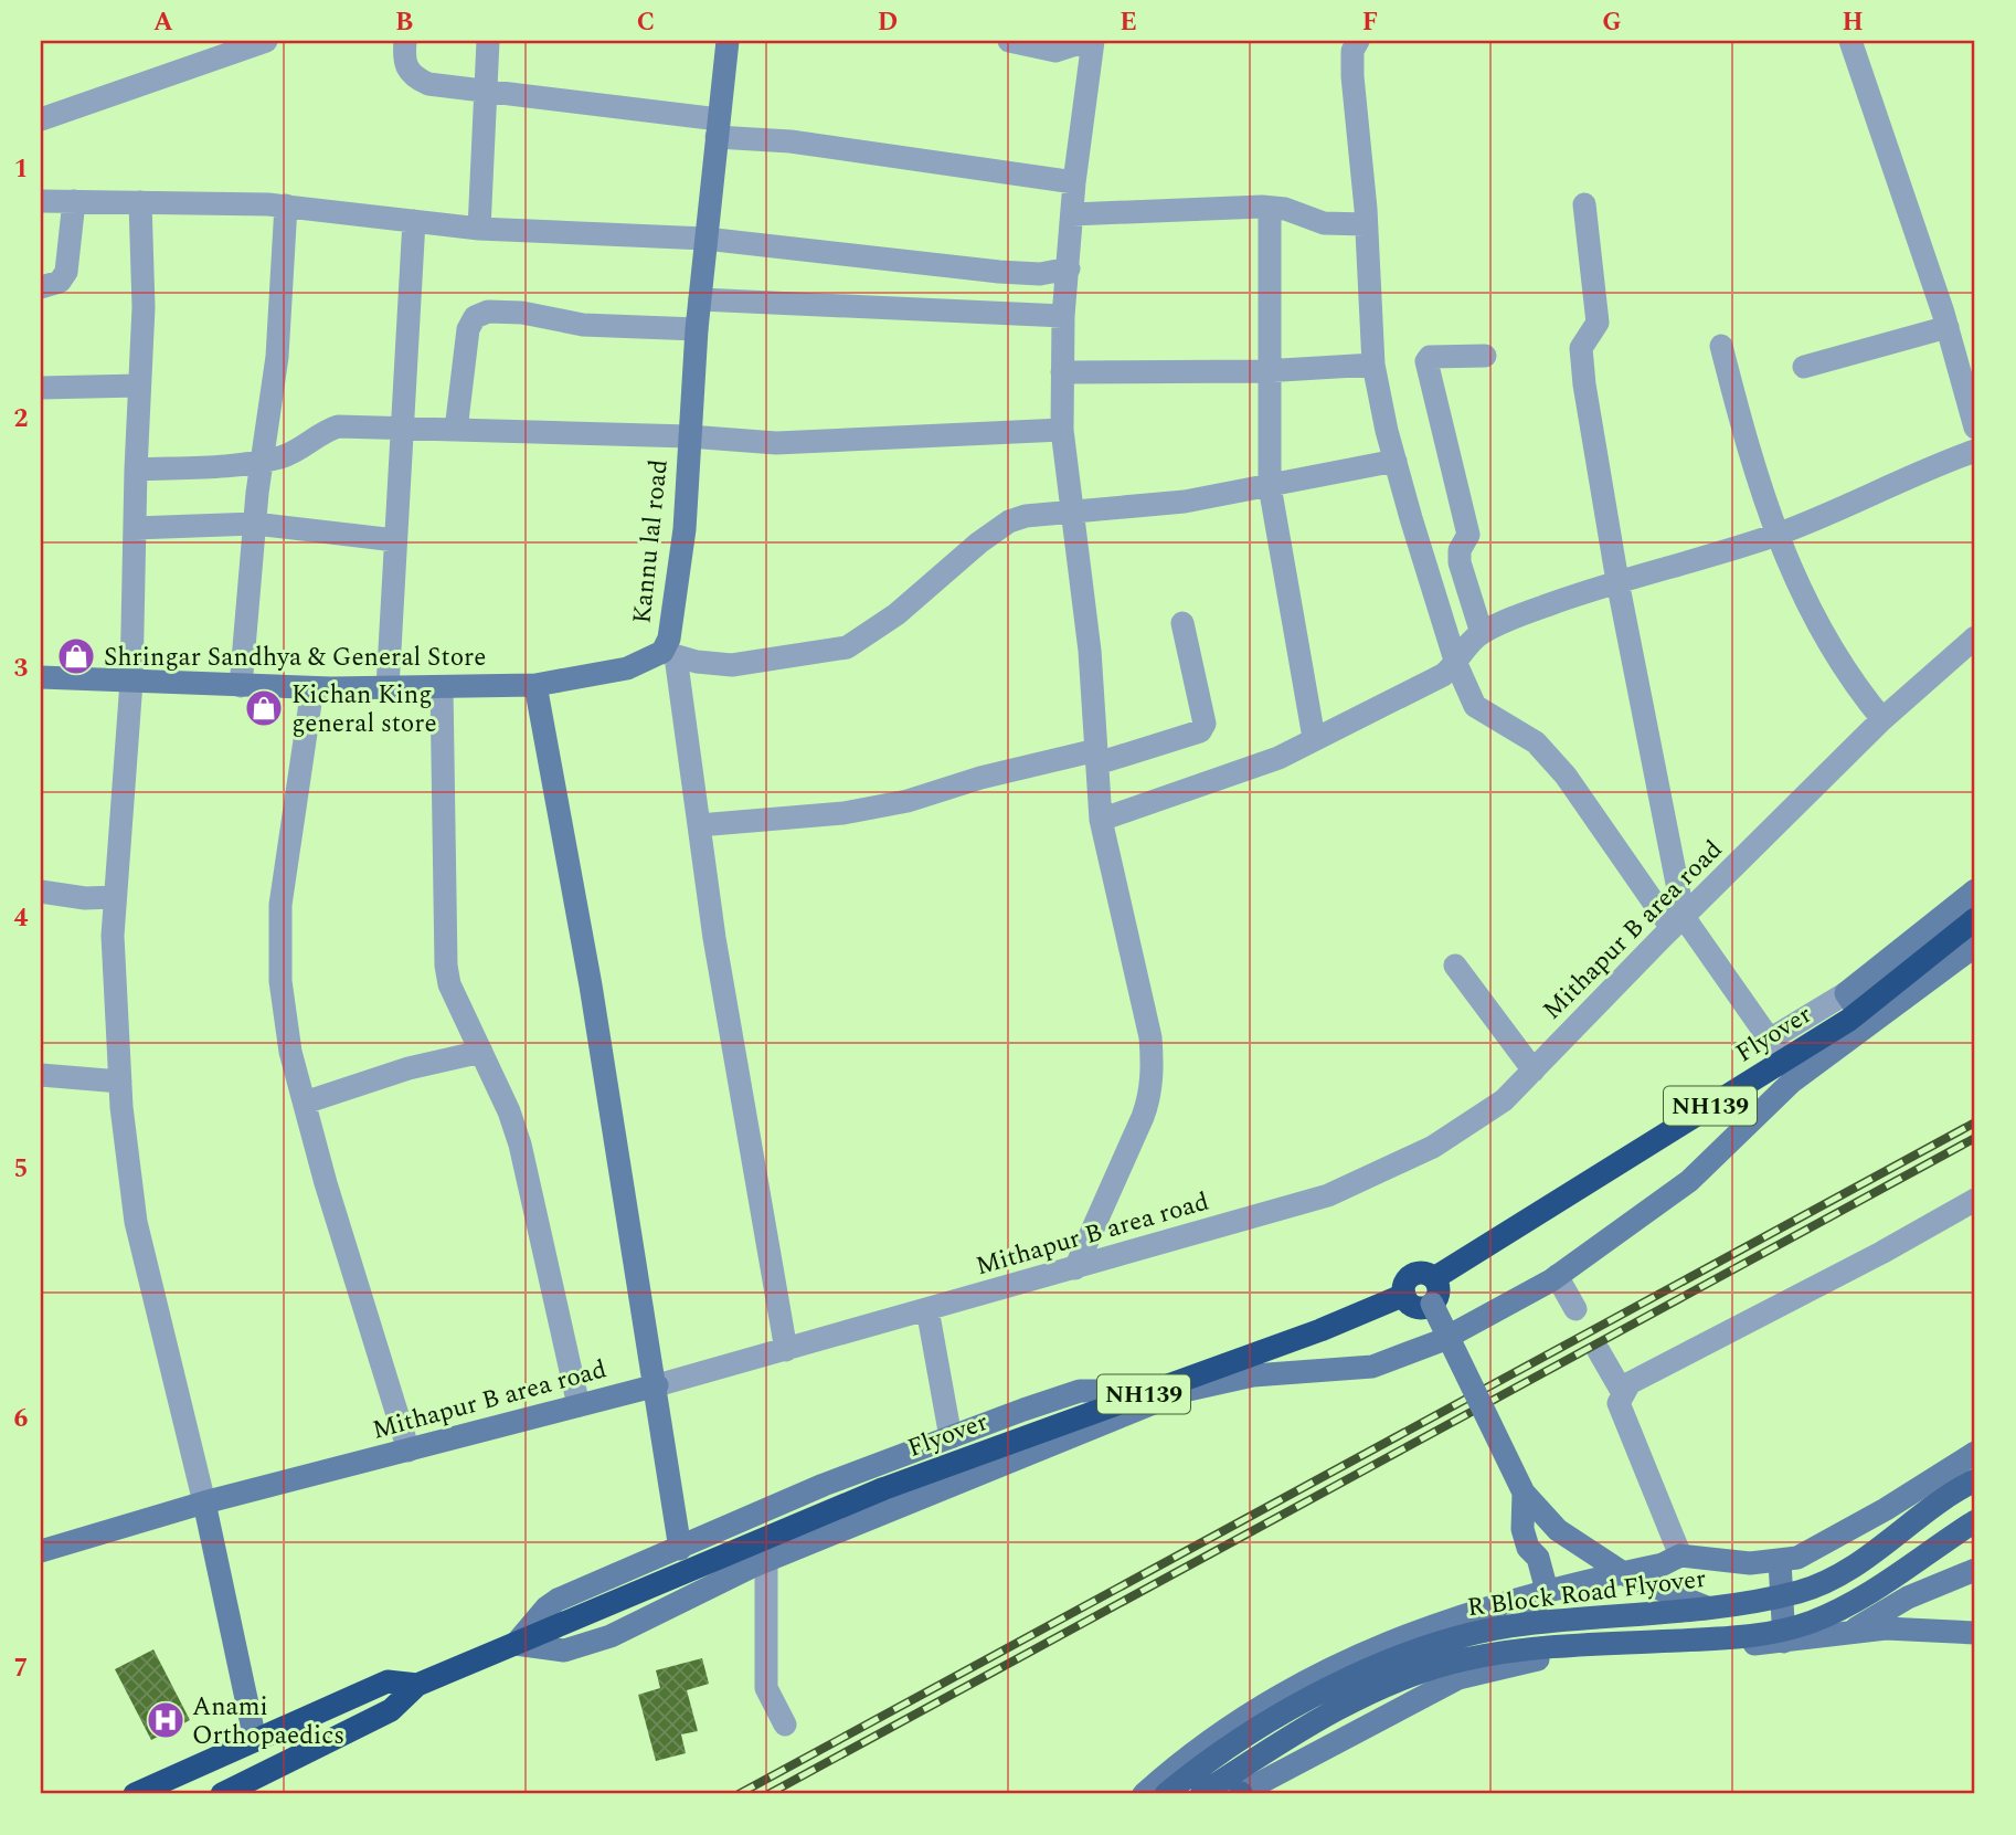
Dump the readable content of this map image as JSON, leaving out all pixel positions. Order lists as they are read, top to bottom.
{
  "streets": {
    "highway": ["Flyover", "NH139"],
    "main road": ["R Block Road Flyover"],
    "street": ["Kannu lal road", "Mithapur B area road"]
  },
  "crossings": [
    ["Flyover", "NH139"]
  ],
  "places": {
    "shop": ["Shringar Sandhya & General Store", "Kichan King general store"],
    "hospital": ["Anami Orthopaedics"]
  },
  "grid": {
    "columns": [
      "A",
      "B",
      "C",
      "D",
      "E",
      "F",
      "G",
      "H"
    ],
    "rows": [
      "1",
      "2",
      "3",
      "4",
      "5",
      "6",
      "7"
    ]
  }
}
